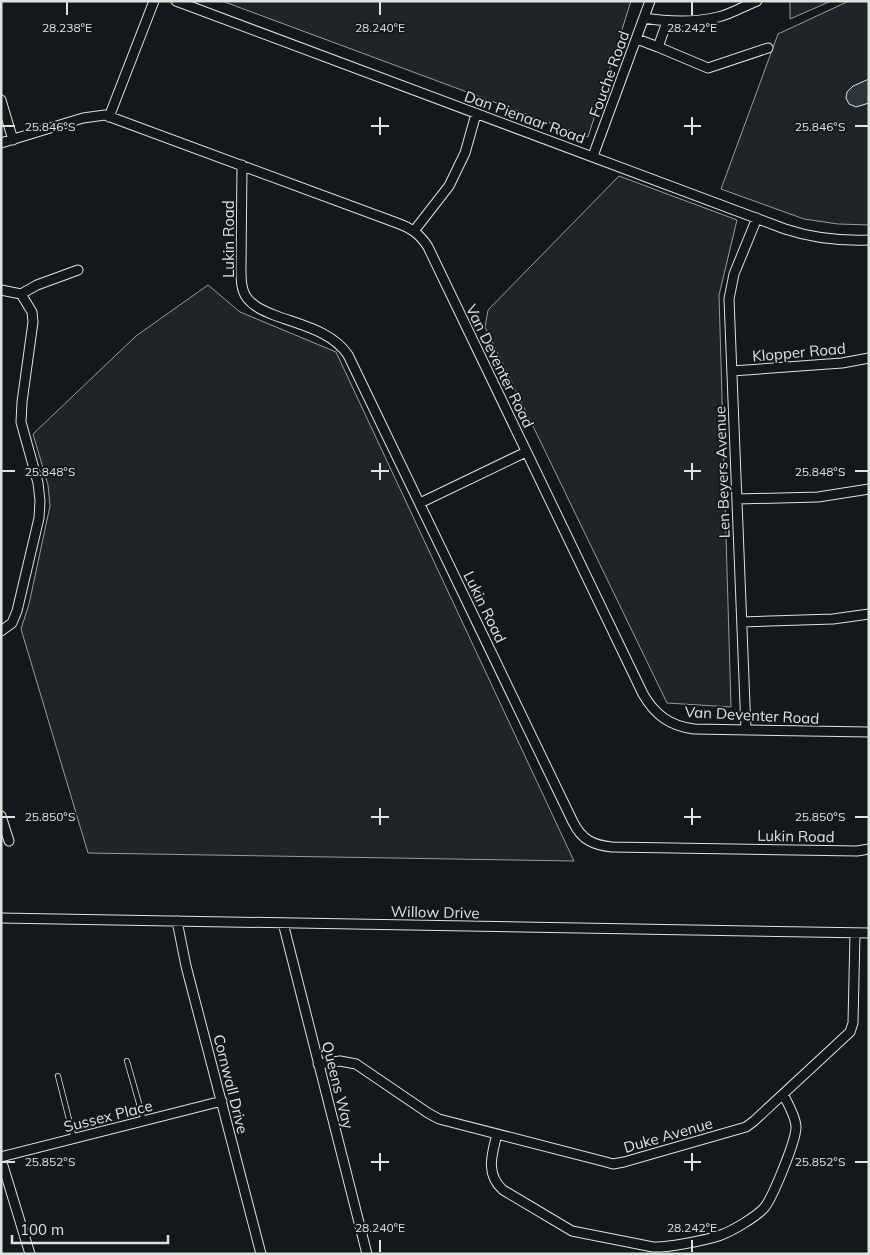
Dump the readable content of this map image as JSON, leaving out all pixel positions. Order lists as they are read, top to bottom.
{
  "streets": {
    "street": [
      "Fouche Road",
      "Dan Pienaar Road",
      "Lukin Road",
      "Klopper Road",
      "Van Deventer Road",
      "Len Beyers Avenue",
      "Willow Drive",
      "Cornwall Drive",
      "Queens Way",
      "Sussex Place",
      "Duke Avenue"
    ]
  },
  "crossings": [
    ["Fouche Road", "Dan Pienaar Road"],
    ["Dan Pienaar Road", "Len Beyers Avenue"],
    ["Lukin Road", "Van Deventer Road"],
    ["Klopper Road", "Len Beyers Avenue"],
    ["Van Deventer Road", "Len Beyers Avenue"],
    ["Willow Drive", "Cornwall Drive"],
    ["Willow Drive", "Queens Way"],
    ["Willow Drive", "Duke Avenue"],
    ["Cornwall Drive", "Sussex Place"],
    ["Queens Way", "Duke Avenue"]
  ],
  "scale_bar": "100 m",
  "coordinates": [
    "28.238°E",
    "28.240°E",
    "28.242°E",
    "25.846°S",
    "25.848°S",
    "25.850°S",
    "25.852°S"
  ]
}
